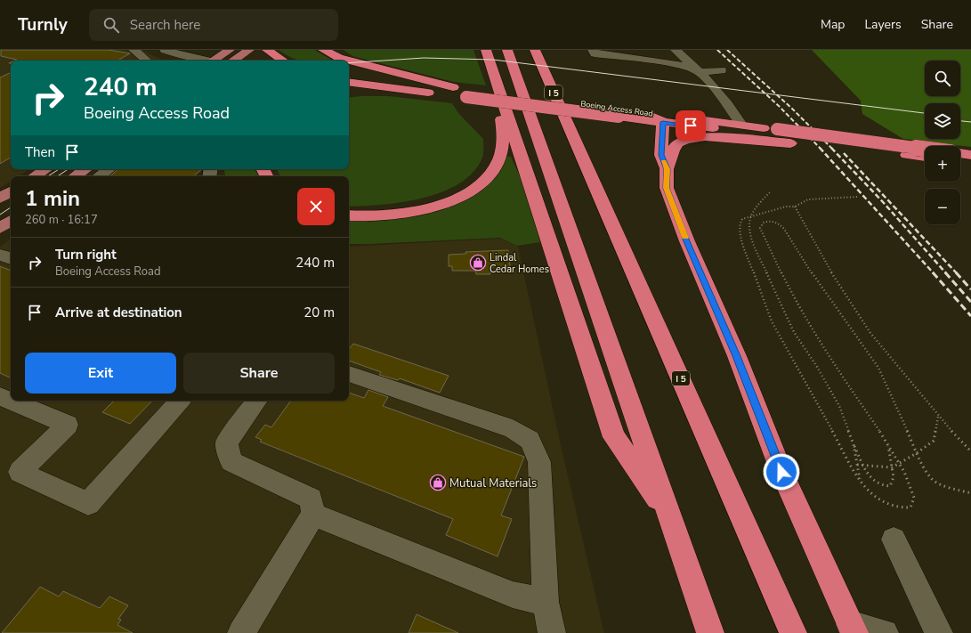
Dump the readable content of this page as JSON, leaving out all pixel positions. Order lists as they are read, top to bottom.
{
  "streets": {
    "highway": ["I 5", "Boeing Access Road"]
  },
  "places": {
    "shop": ["Lindal Cedar Homes", "Mutual Materials"]
  },
  "page": {
    "header": "Turnly",
    "search": "Search here",
    "nav": ["Map", "Layers", "Share"],
    "map_buttons": ["+", "−"],
    "turn": ["240 m", "Boeing Access Road"],
    "then": "Then",
    "heading": ["1 min", "260 m · 16:17"],
    "list": [
      {
        "name": "Turn right",
        "note": "Boeing Access Road",
        "value": "240 m"
      },
      {
        "name": "Arrive at destination",
        "value": "20 m"
      }
    ],
    "buttons": ["Exit", "Share"]
  }
}
